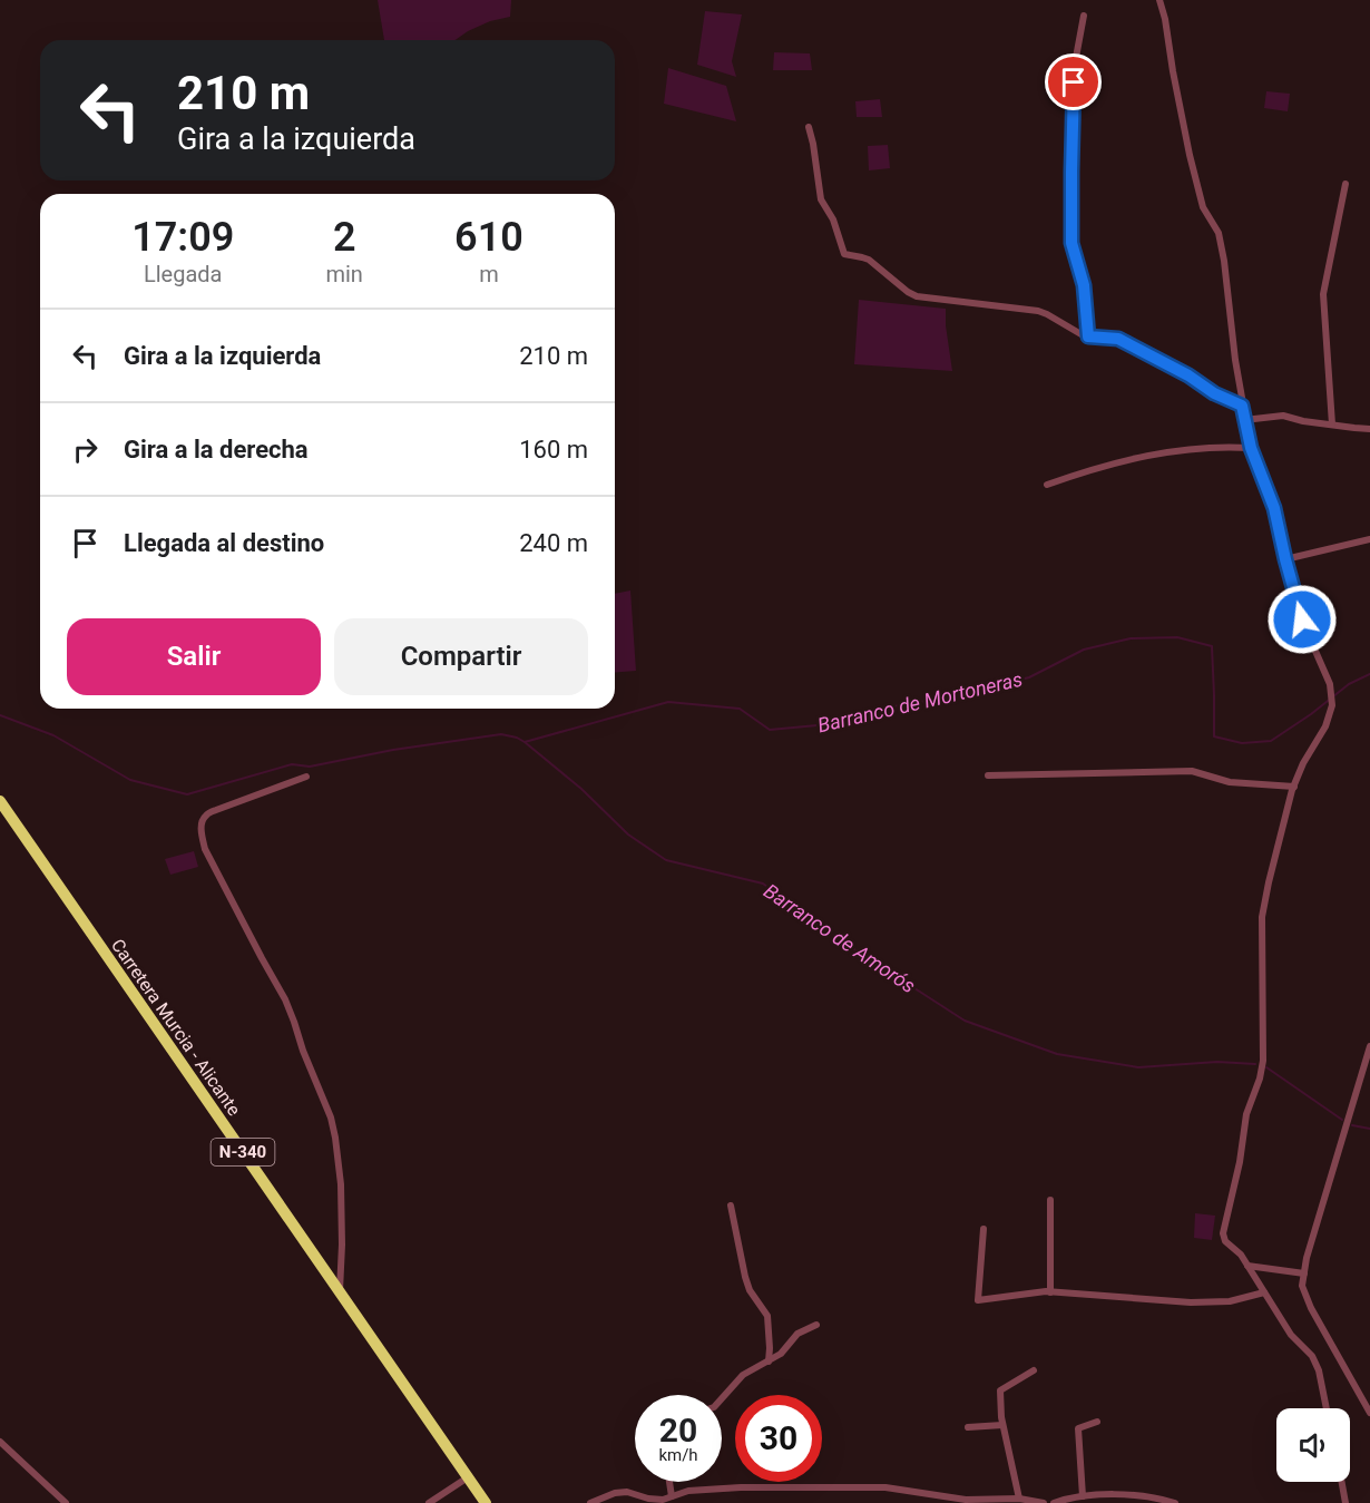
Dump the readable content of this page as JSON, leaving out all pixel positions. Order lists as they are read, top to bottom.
{
  "streets": {
    "highway": ["Carretera Murcia - Alicante", "N-340"]
  },
  "water": ["Barranco de Mortoneras", "Barranco de Amorós"],
  "page": {
    "turn": ["210 m", "Gira a la izquierda"],
    "eta": [
      "17:09",
      "Llegada",
      "2",
      "min",
      "610",
      "m"
    ],
    "list": [
      {
        "name": "Gira a la izquierda",
        "value": "210 m"
      },
      {
        "name": "Gira a la derecha",
        "value": "160 m"
      },
      {
        "name": "Llegada al destino",
        "value": "240 m"
      }
    ],
    "buttons": ["Salir", "Compartir"],
    "speed": "20 km/h",
    "limit": "30"
  }
}
